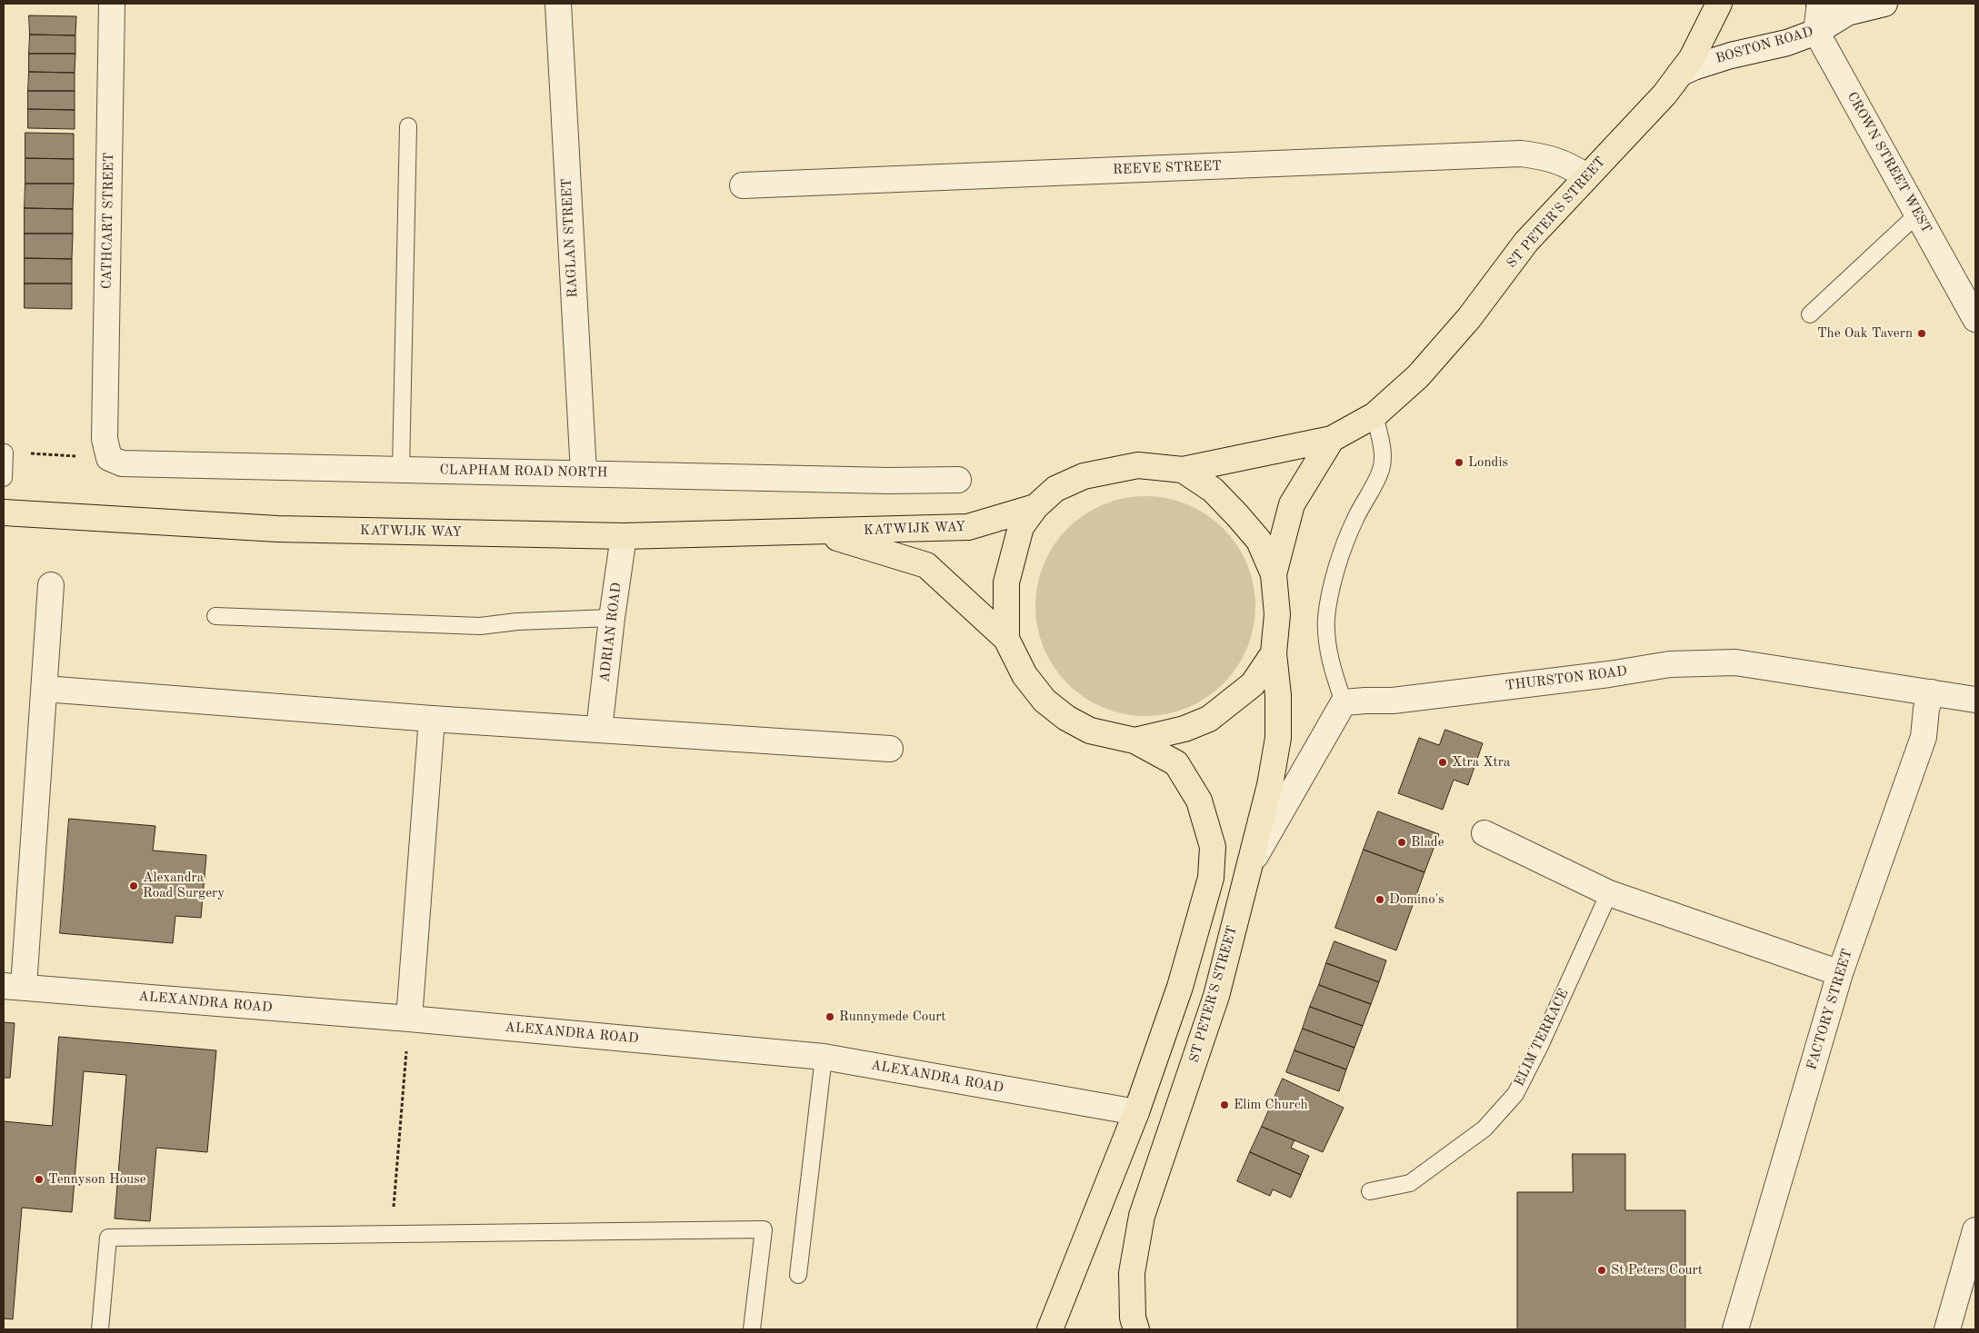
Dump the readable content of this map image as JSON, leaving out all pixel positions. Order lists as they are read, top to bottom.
{
  "streets": {
    "main road": ["ST PETER'S STREET", "KATWIJK WAY"],
    "street": [
      "BOSTON ROAD",
      "CROWN STREET WEST",
      "REEVE STREET",
      "CATHCART STREET",
      "RAGLAN STREET",
      "CLAPHAM ROAD NORTH",
      "ADRIAN ROAD",
      "THURSTON ROAD",
      "ALEXANDRA ROAD",
      "FACTORY STREET"
    ],
    "lane": ["ELIM TERRACE"]
  },
  "crossings": [
    ["BOSTON ROAD", "CROWN STREET WEST"],
    ["BOSTON ROAD", "ST PETER'S STREET"],
    ["REEVE STREET", "ST PETER'S STREET"],
    ["CATHCART STREET", "CLAPHAM ROAD NORTH"],
    ["RAGLAN STREET", "CLAPHAM ROAD NORTH"],
    ["KATWIJK WAY", "ADRIAN ROAD"],
    ["THURSTON ROAD", "FACTORY STREET"]
  ],
  "places": [
    "The Oak Tavern",
    "Londis",
    "Xtra Xtra",
    "Blade",
    "Alexandra Road Surgery",
    "Domino's",
    "Runnymede Court",
    "Elim Church",
    "Tennyson House",
    "St Peters Court"
  ]
}
